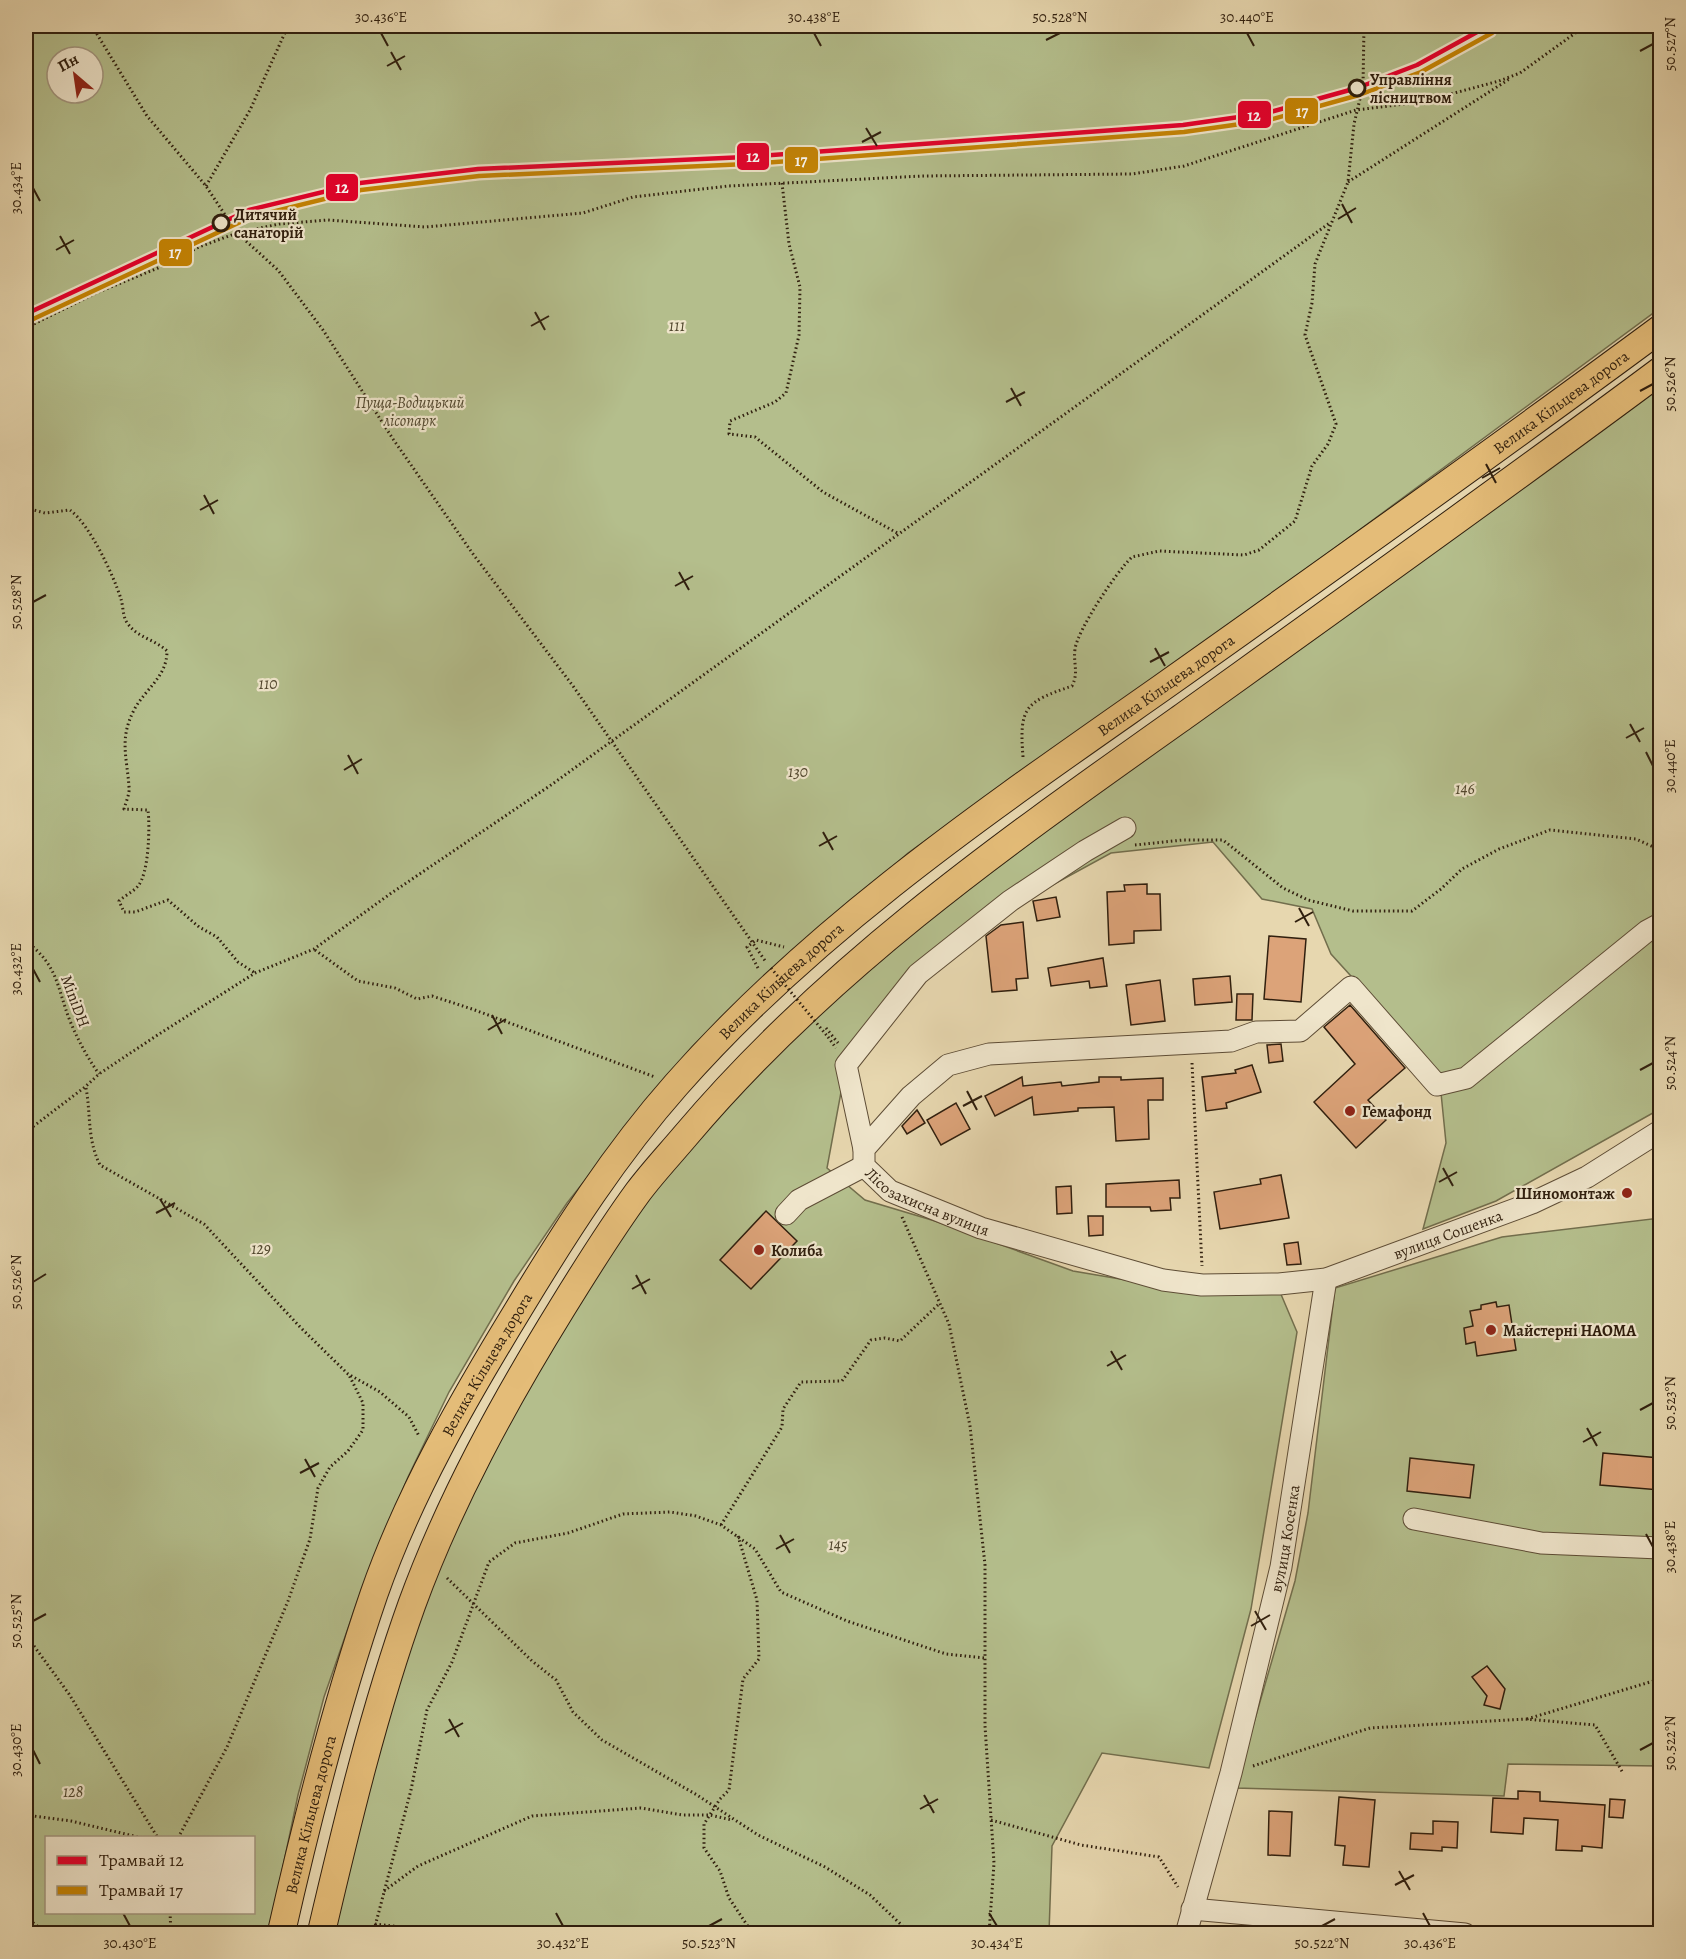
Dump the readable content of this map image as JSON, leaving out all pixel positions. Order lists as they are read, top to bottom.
{
  "streets": {
    "main road": ["Велика Кільцева дорога"],
    "street": ["Лісозахисна вулиця", "вулиця Сошенка", "вулиця Косенка"],
    "path": ["MiniDH"]
  },
  "crossings": [
    ["Лісозахисна вулиця", "вулиця Сошенка"],
    ["Лісозахисна вулиця", "вулиця Косенка"],
    ["вулиця Сошенка", "вулиця Косенка"]
  ],
  "parks": [
    "111",
    "Пуща-Водицький лісопарк",
    "110",
    "130",
    "146",
    "129",
    "145",
    "128"
  ],
  "places": [
    "Управління лісництвом",
    "Дитячий санаторій",
    "Гемафонд",
    "Шиномонтаж",
    "Колиба",
    "Майстерні НАОМА"
  ],
  "lines": ["tram line 12", "tram line 17"],
  "legend": ["Трамвай 12", "Трамвай 17"],
  "north": "top left",
  "coordinates": [
    "30.436°E",
    "30.438°E",
    "50.528°N",
    "30.440°E",
    "50.527°N",
    "30.434°E",
    "50.526°N",
    "30.432°E",
    "50.524°N",
    "50.523°N",
    "50.525°N",
    "50.522°N",
    "30.430°E"
  ]
}
